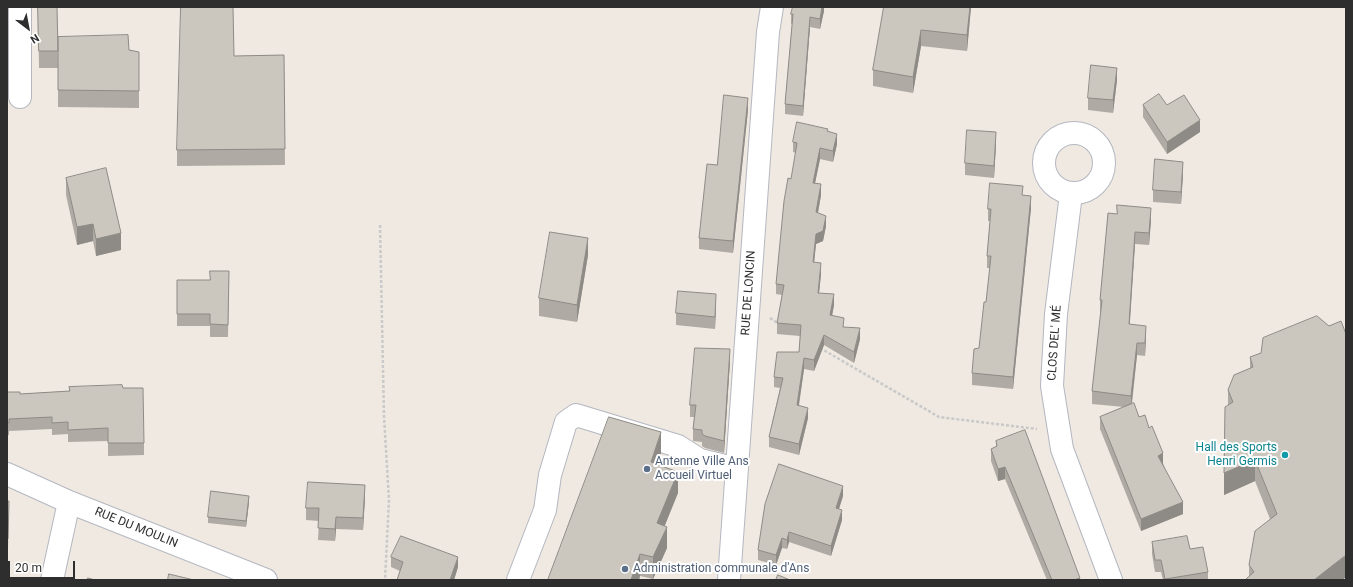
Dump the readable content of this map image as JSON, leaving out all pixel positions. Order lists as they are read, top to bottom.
{
  "streets": {
    "street": ["RUE DE LONCIN", "CLOS DEL' MÉ", "RUE DU MOULIN"]
  },
  "places": ["Hall des Sports Henri Germis", "Antenne Ville Ans Accueil Virtuel", "Administration communale d'Ans"],
  "scale_bar": "20 m",
  "north": "bottom right"
}
